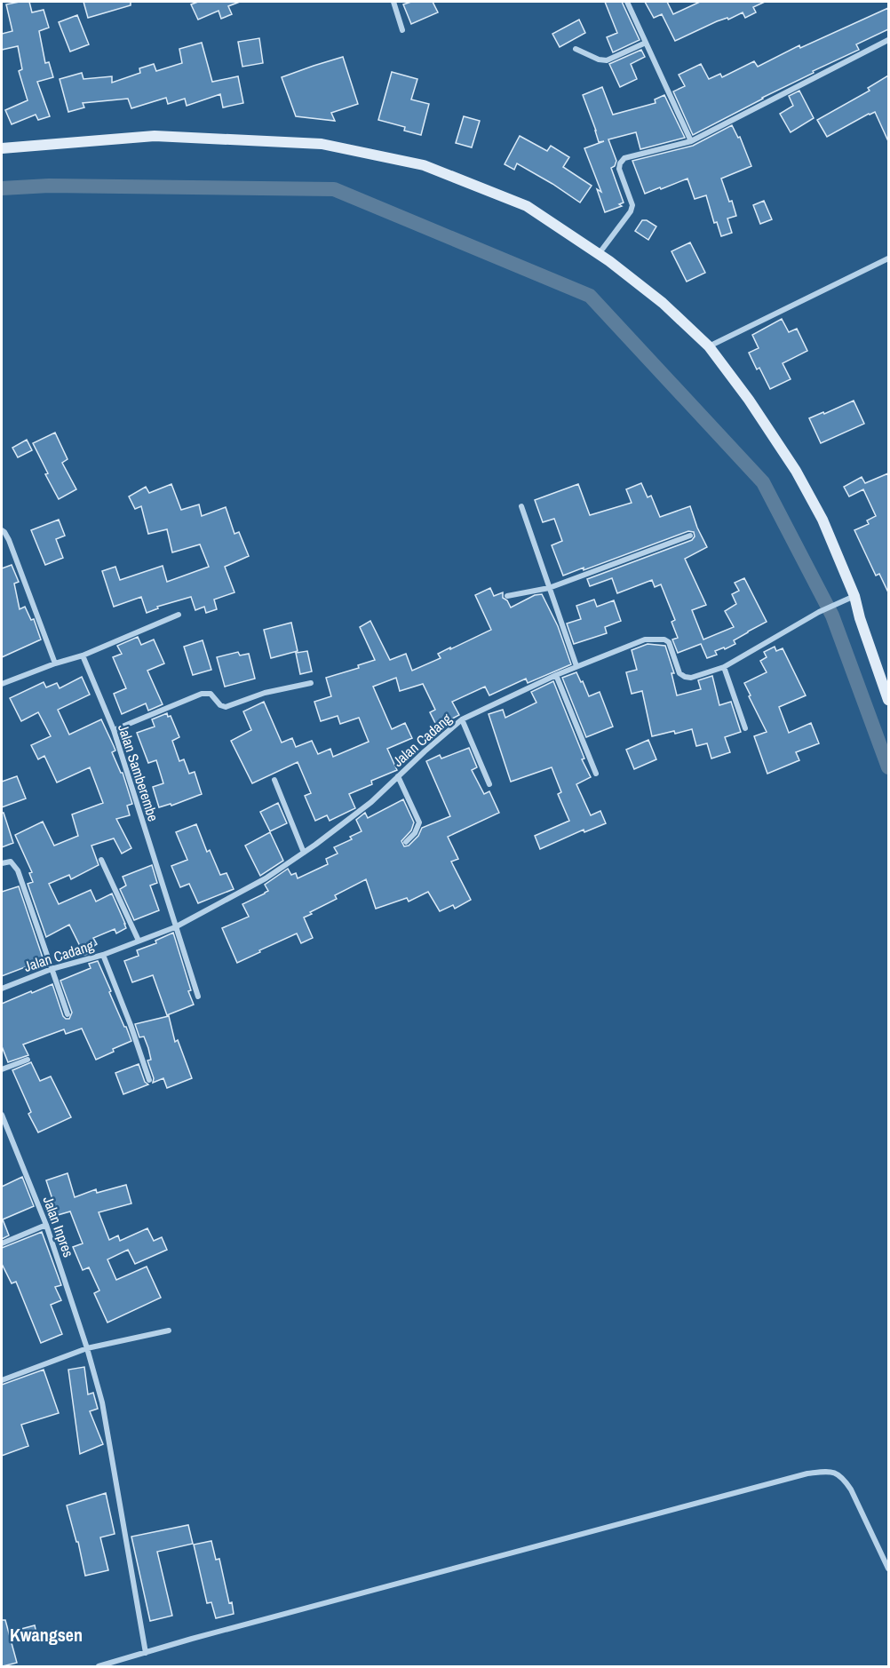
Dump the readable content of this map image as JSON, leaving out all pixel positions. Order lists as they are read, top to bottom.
{
  "streets": {
    "street": ["Jalan Cadang", "Jalan Samberembe", "Jalan Inpres"]
  },
  "crossings": [
    ["Jalan Cadang", "Jalan Samberembe"]
  ],
  "districts": ["Kwangsen"]
}
